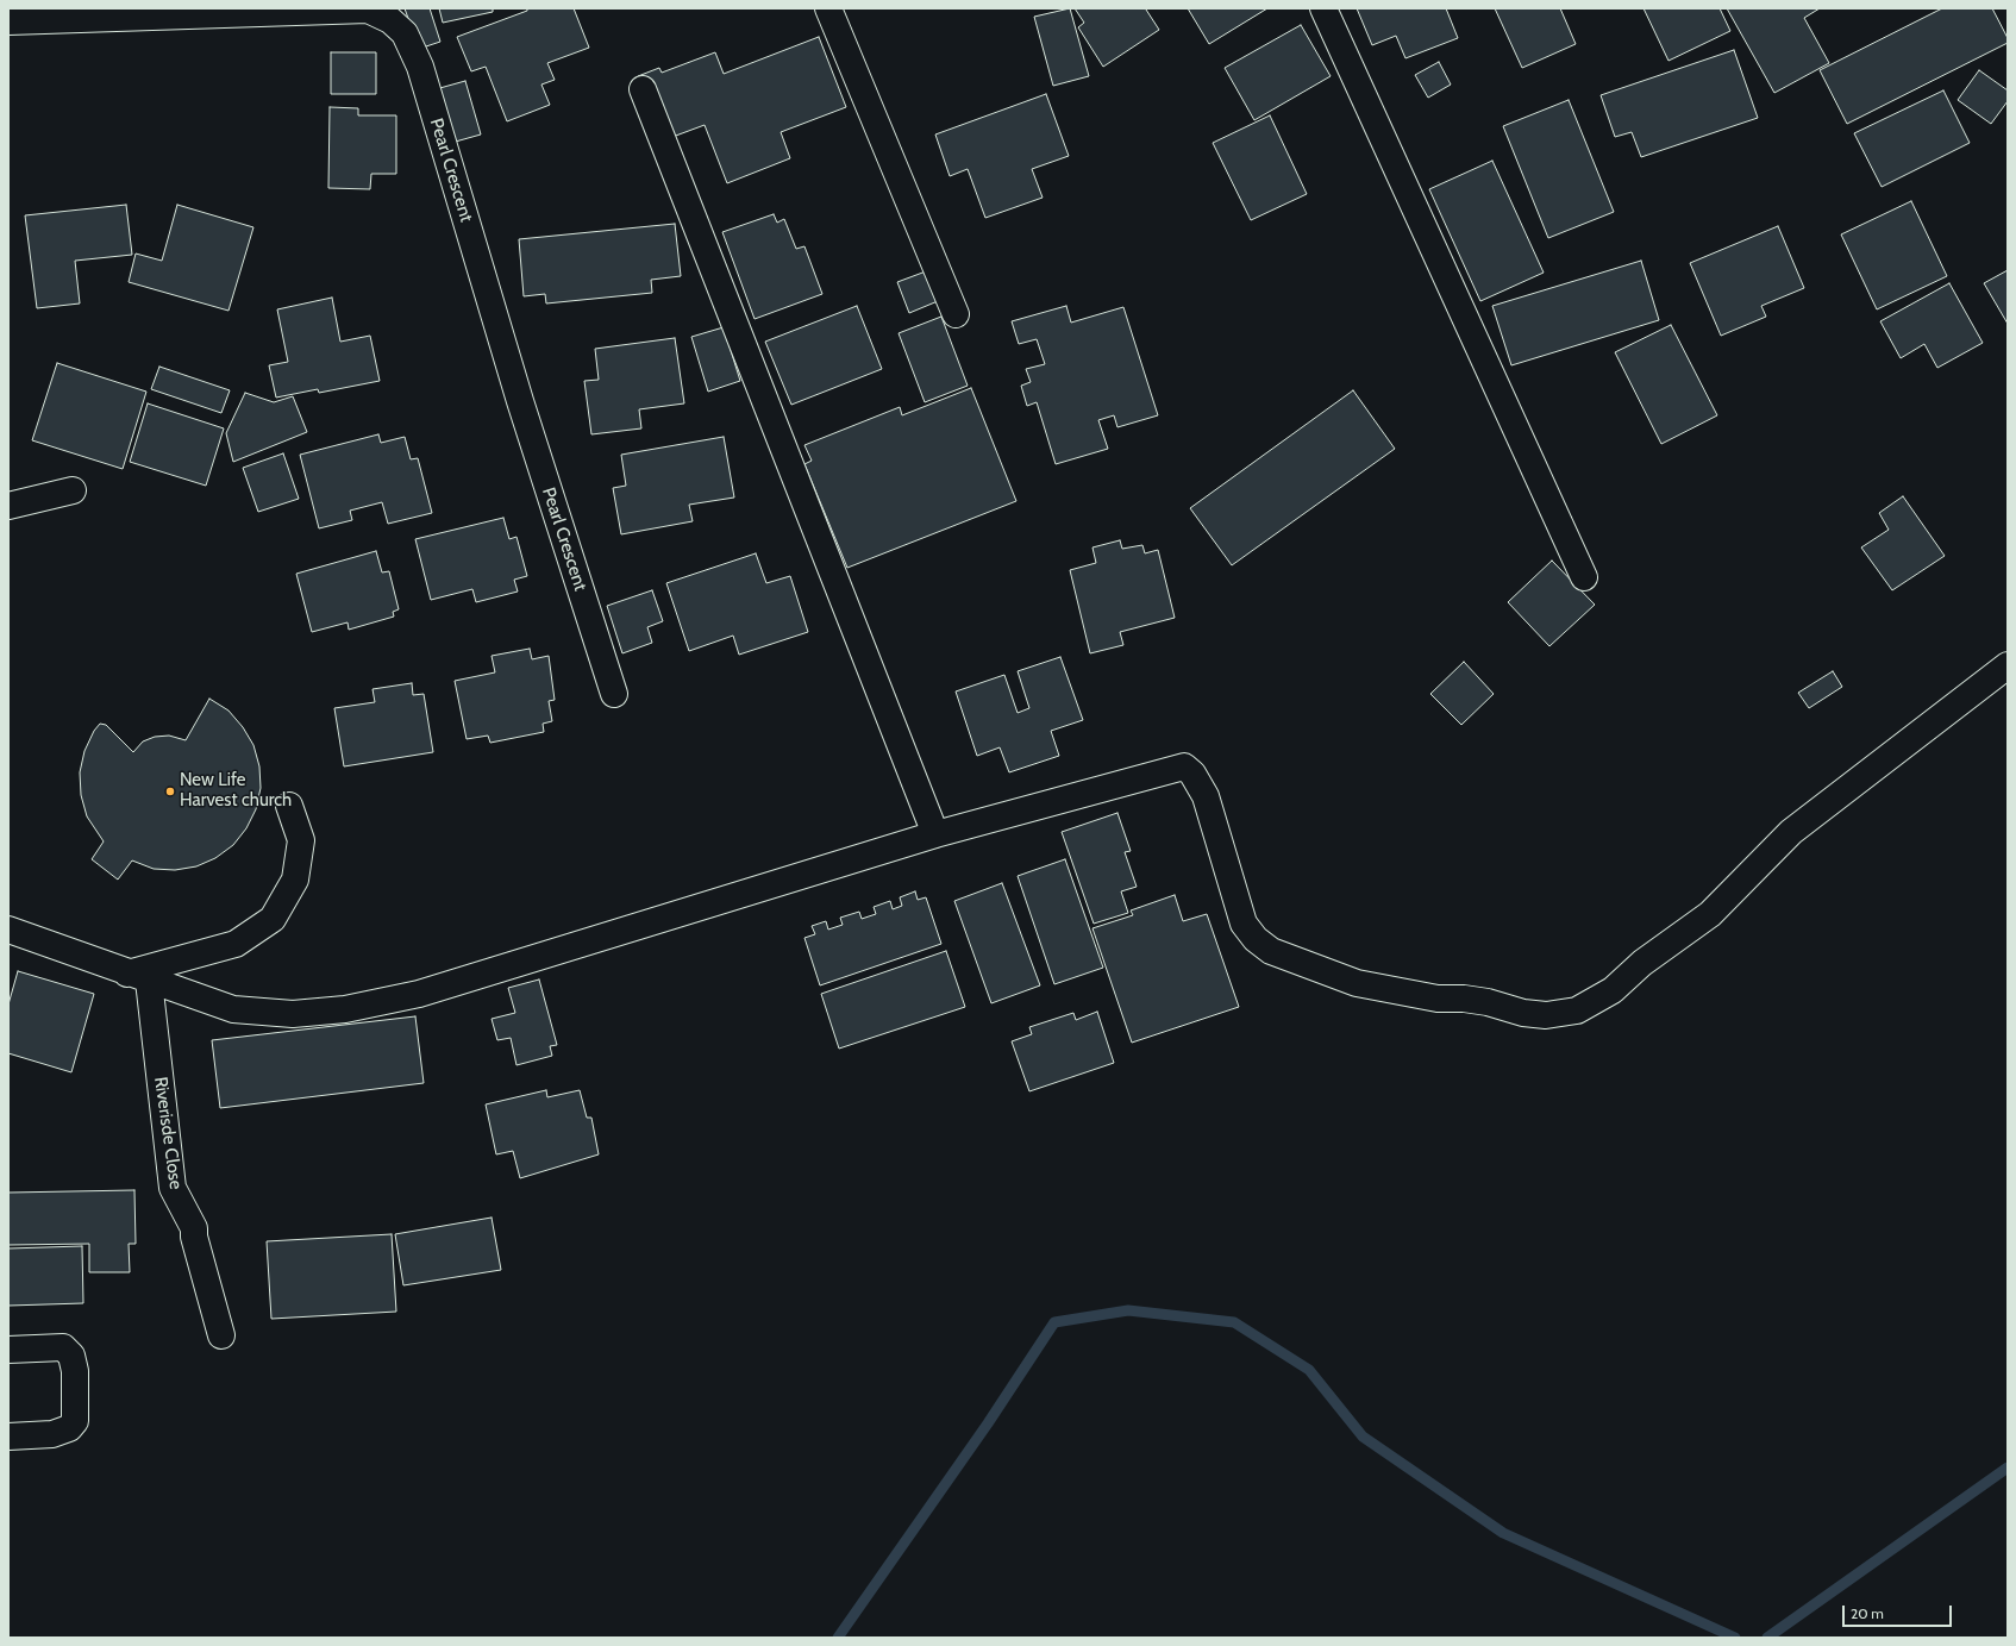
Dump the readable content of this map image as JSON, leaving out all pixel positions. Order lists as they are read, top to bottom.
{
  "streets": {
    "street": ["Pearl Crescent", "Riverisde Close"]
  },
  "places": ["New Life Harvest church"],
  "scale_bar": "20 m"
}
